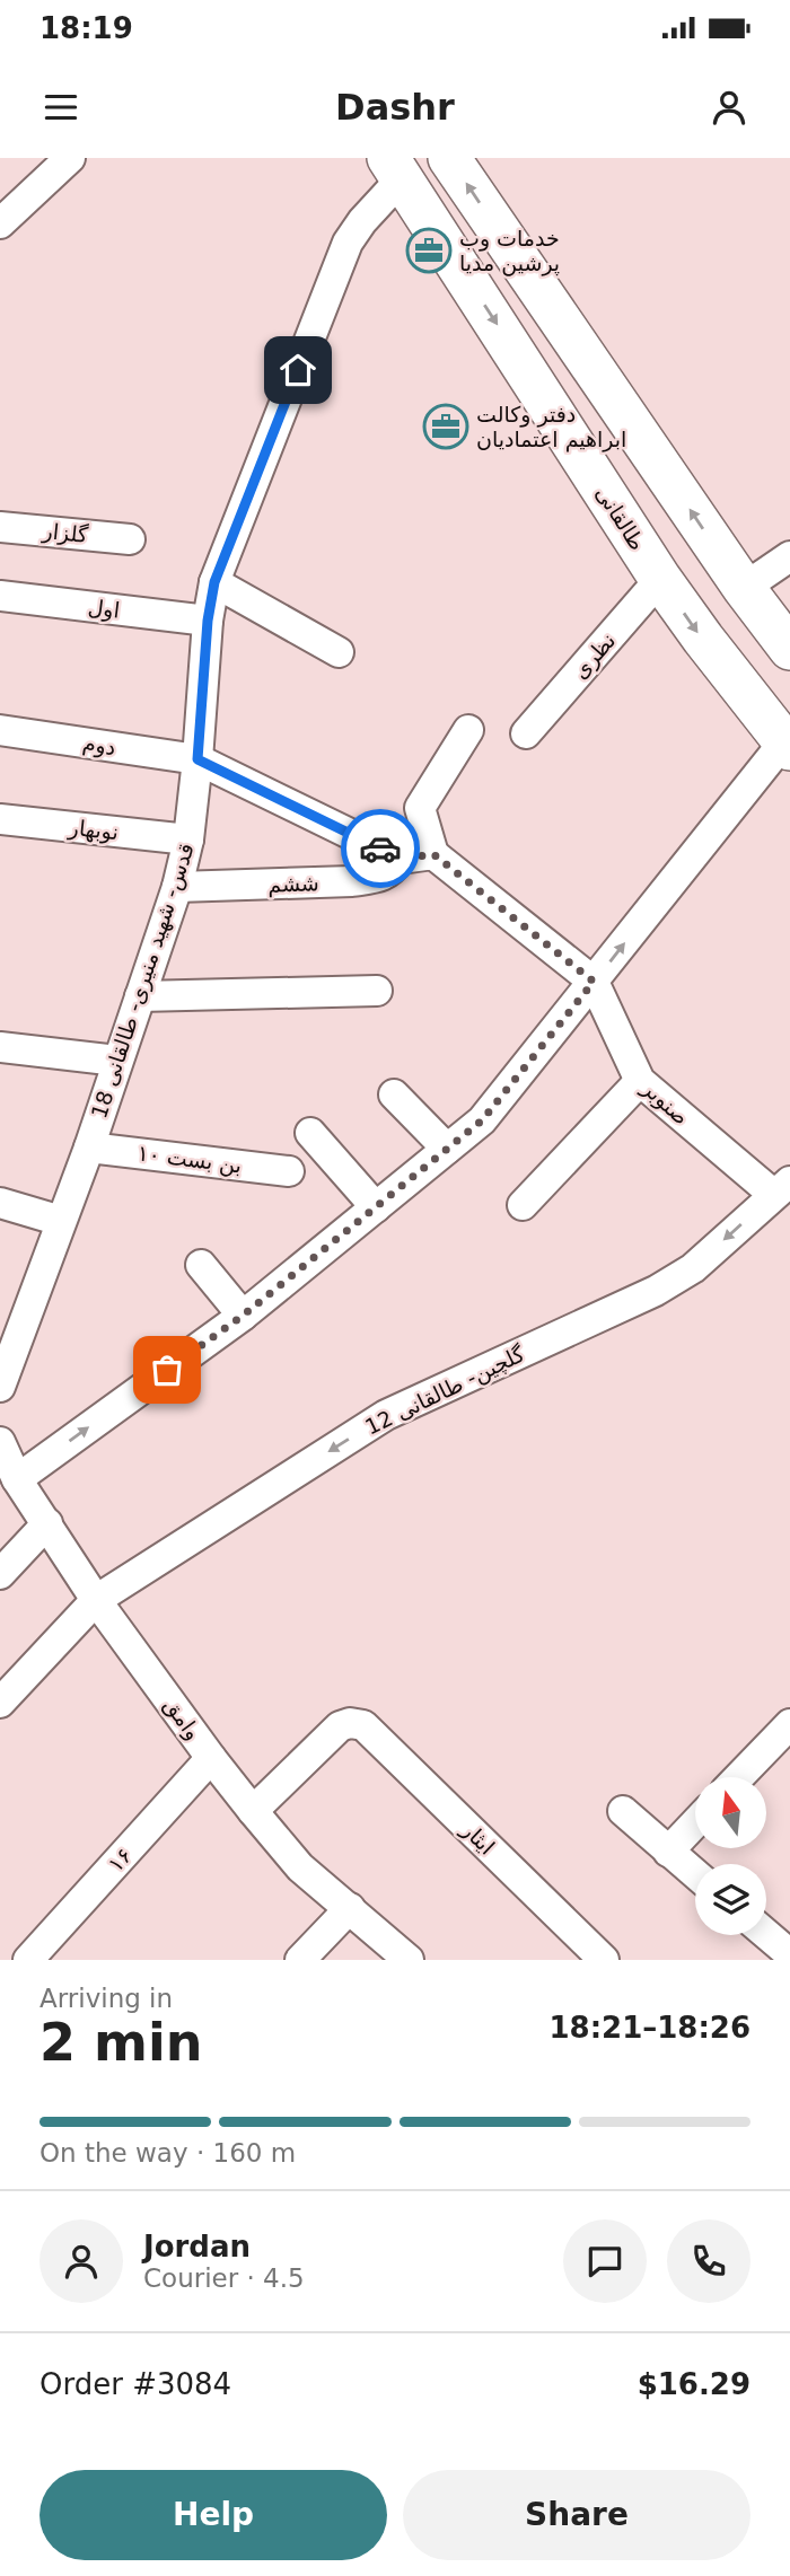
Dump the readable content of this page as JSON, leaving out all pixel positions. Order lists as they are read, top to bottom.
{
  "streets": {
    "main road": ["طالقانی"],
    "street": [
      "گلزار",
      "اول",
      "نظری",
      "دوم",
      "نوبهار",
      "ششم",
      "قدس- شهید منیری- طالقانی 18",
      "صنوبر",
      "بن بست ۱۰",
      "گلچین- طالقانی 12",
      "وامق",
      "ایثار",
      "۱۶"
    ]
  },
  "crossings": [
    ["طالقانی", "نظری"],
    ["طالقانی", "قدس- شهید منیری- طالقانی 18"],
    ["اول", "قدس- شهید منیری- طالقانی 18"],
    ["دوم", "ششم"],
    ["دوم", "قدس- شهید منیری- طالقانی 18"],
    ["نوبهار", "قدس- شهید منیری- طالقانی 18"],
    ["ششم", "قدس- شهید منیری- طالقانی 18"],
    ["قدس- شهید منیری- طالقانی 18", "بن بست ۱۰"],
    ["صنوبر", "گلچین- طالقانی 12"],
    ["گلچین- طالقانی 12", "وامق"],
    ["وامق", "ایثار"],
    ["وامق", "۱۶"]
  ],
  "places": {
    "office": ["خدمات وب پرشین مدیا", "دفتر وکالت ابراهیم اعتمادیان"]
  },
  "north": "top",
  "page": {
    "status": "18:19",
    "header": "Dashr",
    "heading": ["2 min", "Arriving in", "18:21–18:26"],
    "panel": [
      "Jordan",
      "Courier · 4.5",
      "Order #3084",
      "$16.29"
    ],
    "bar": "On the way · 160 m",
    "buttons": ["Help", "Share"]
  }
}
